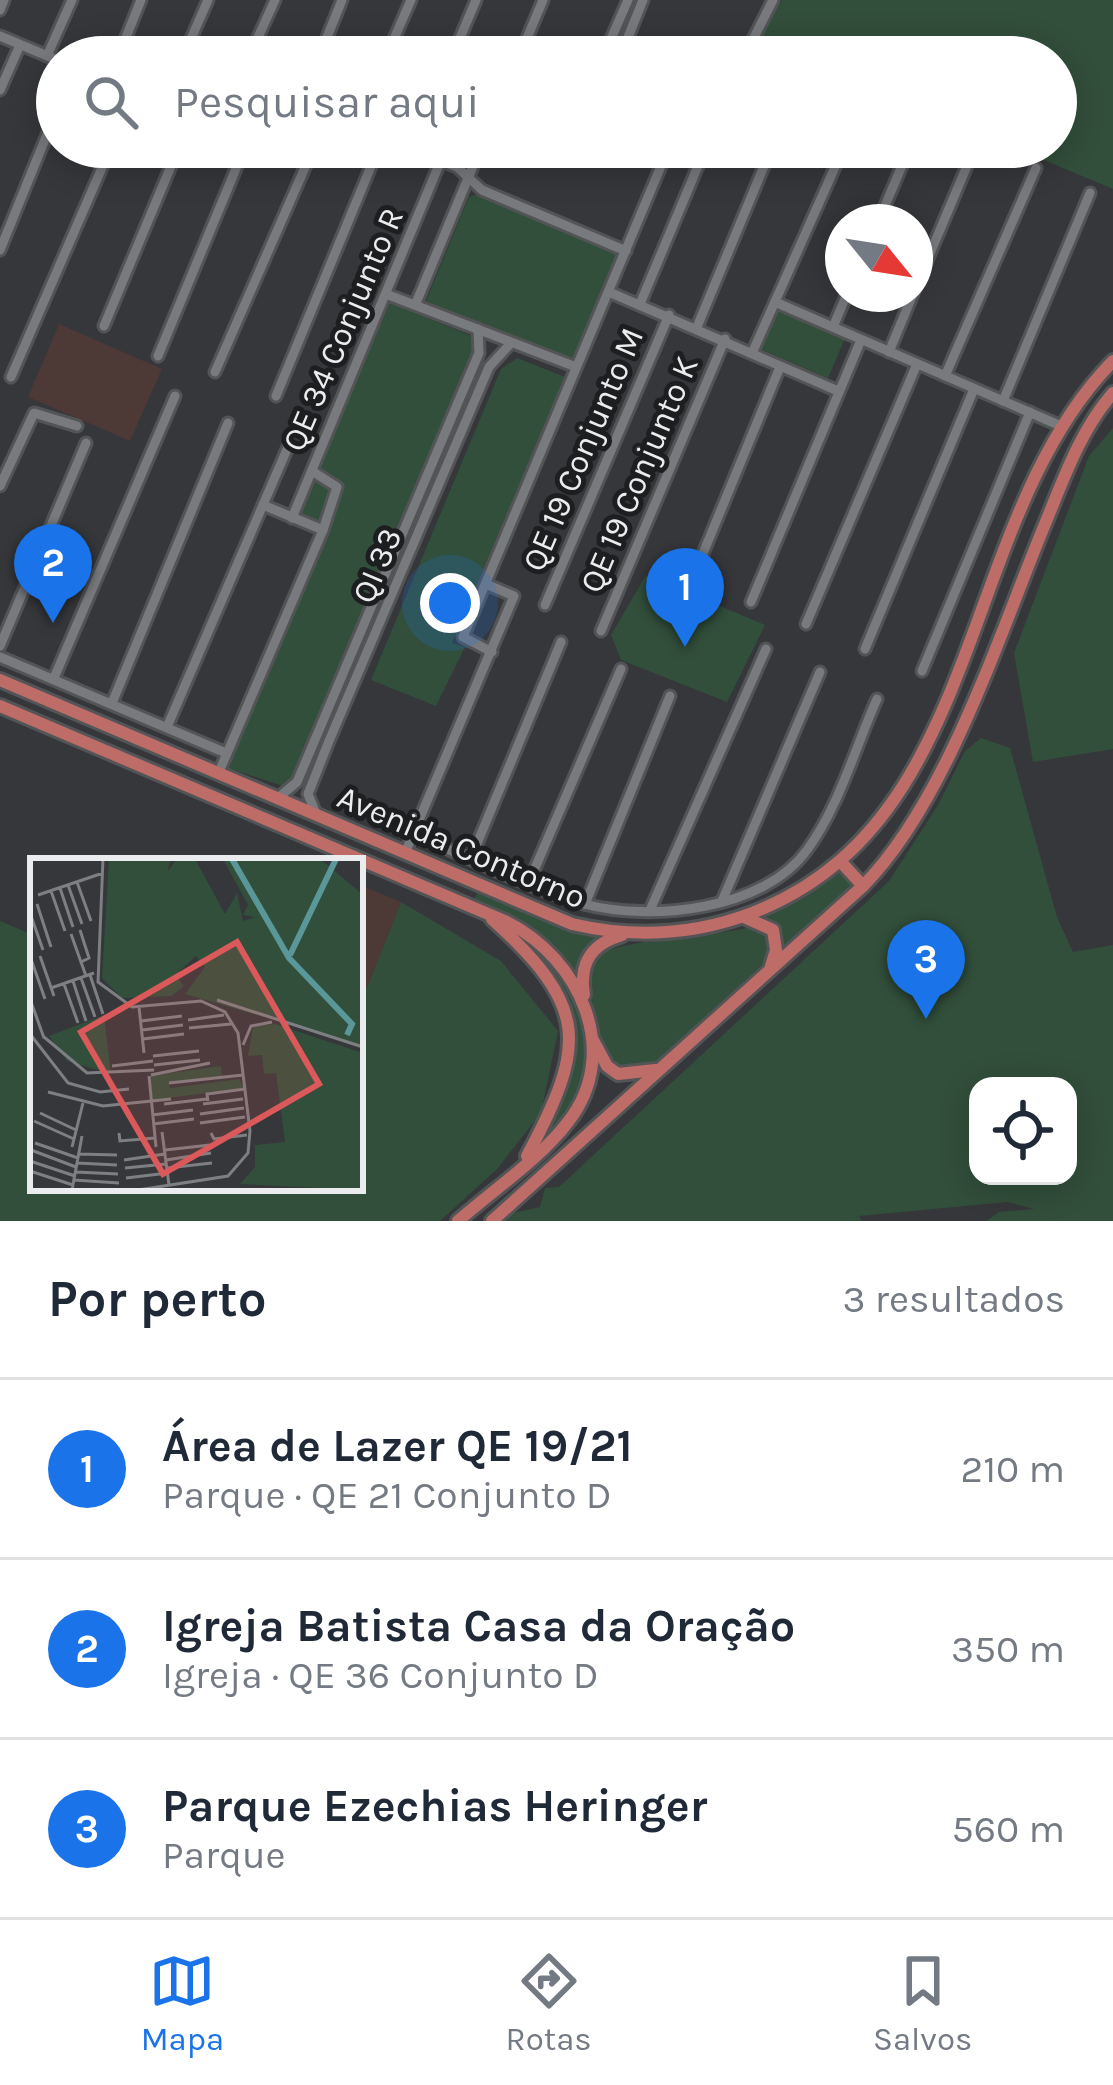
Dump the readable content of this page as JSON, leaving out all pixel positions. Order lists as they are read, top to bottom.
{
  "streets": {
    "main road": ["Avenida Contorno"],
    "street": [
      "QE 34 Conjunto R",
      "QE 19 Conjunto M",
      "QE 19 Conjunto K",
      "QI 33"
    ]
  },
  "crossings": [
    ["QI 33", "Avenida Contorno"]
  ],
  "north": "bottom right",
  "page": {
    "search": "Pesquisar aqui",
    "pins": ["2", "1", "3"],
    "heading": ["Por perto", "3 resultados"],
    "list": [
      {
        "mark": "1",
        "name": "Área de Lazer QE 19/21",
        "note": "Parque · QE 21 Conjunto D",
        "value": "210 m"
      },
      {
        "mark": "2",
        "name": "Igreja Batista Casa da Oração",
        "note": "Igreja · QE 36 Conjunto D",
        "value": "350 m"
      },
      {
        "mark": "3",
        "name": "Parque Ezechias Heringer",
        "note": "Parque",
        "value": "560 m"
      }
    ],
    "nav": ["Mapa", "Rotas", "Salvos"]
  }
}
